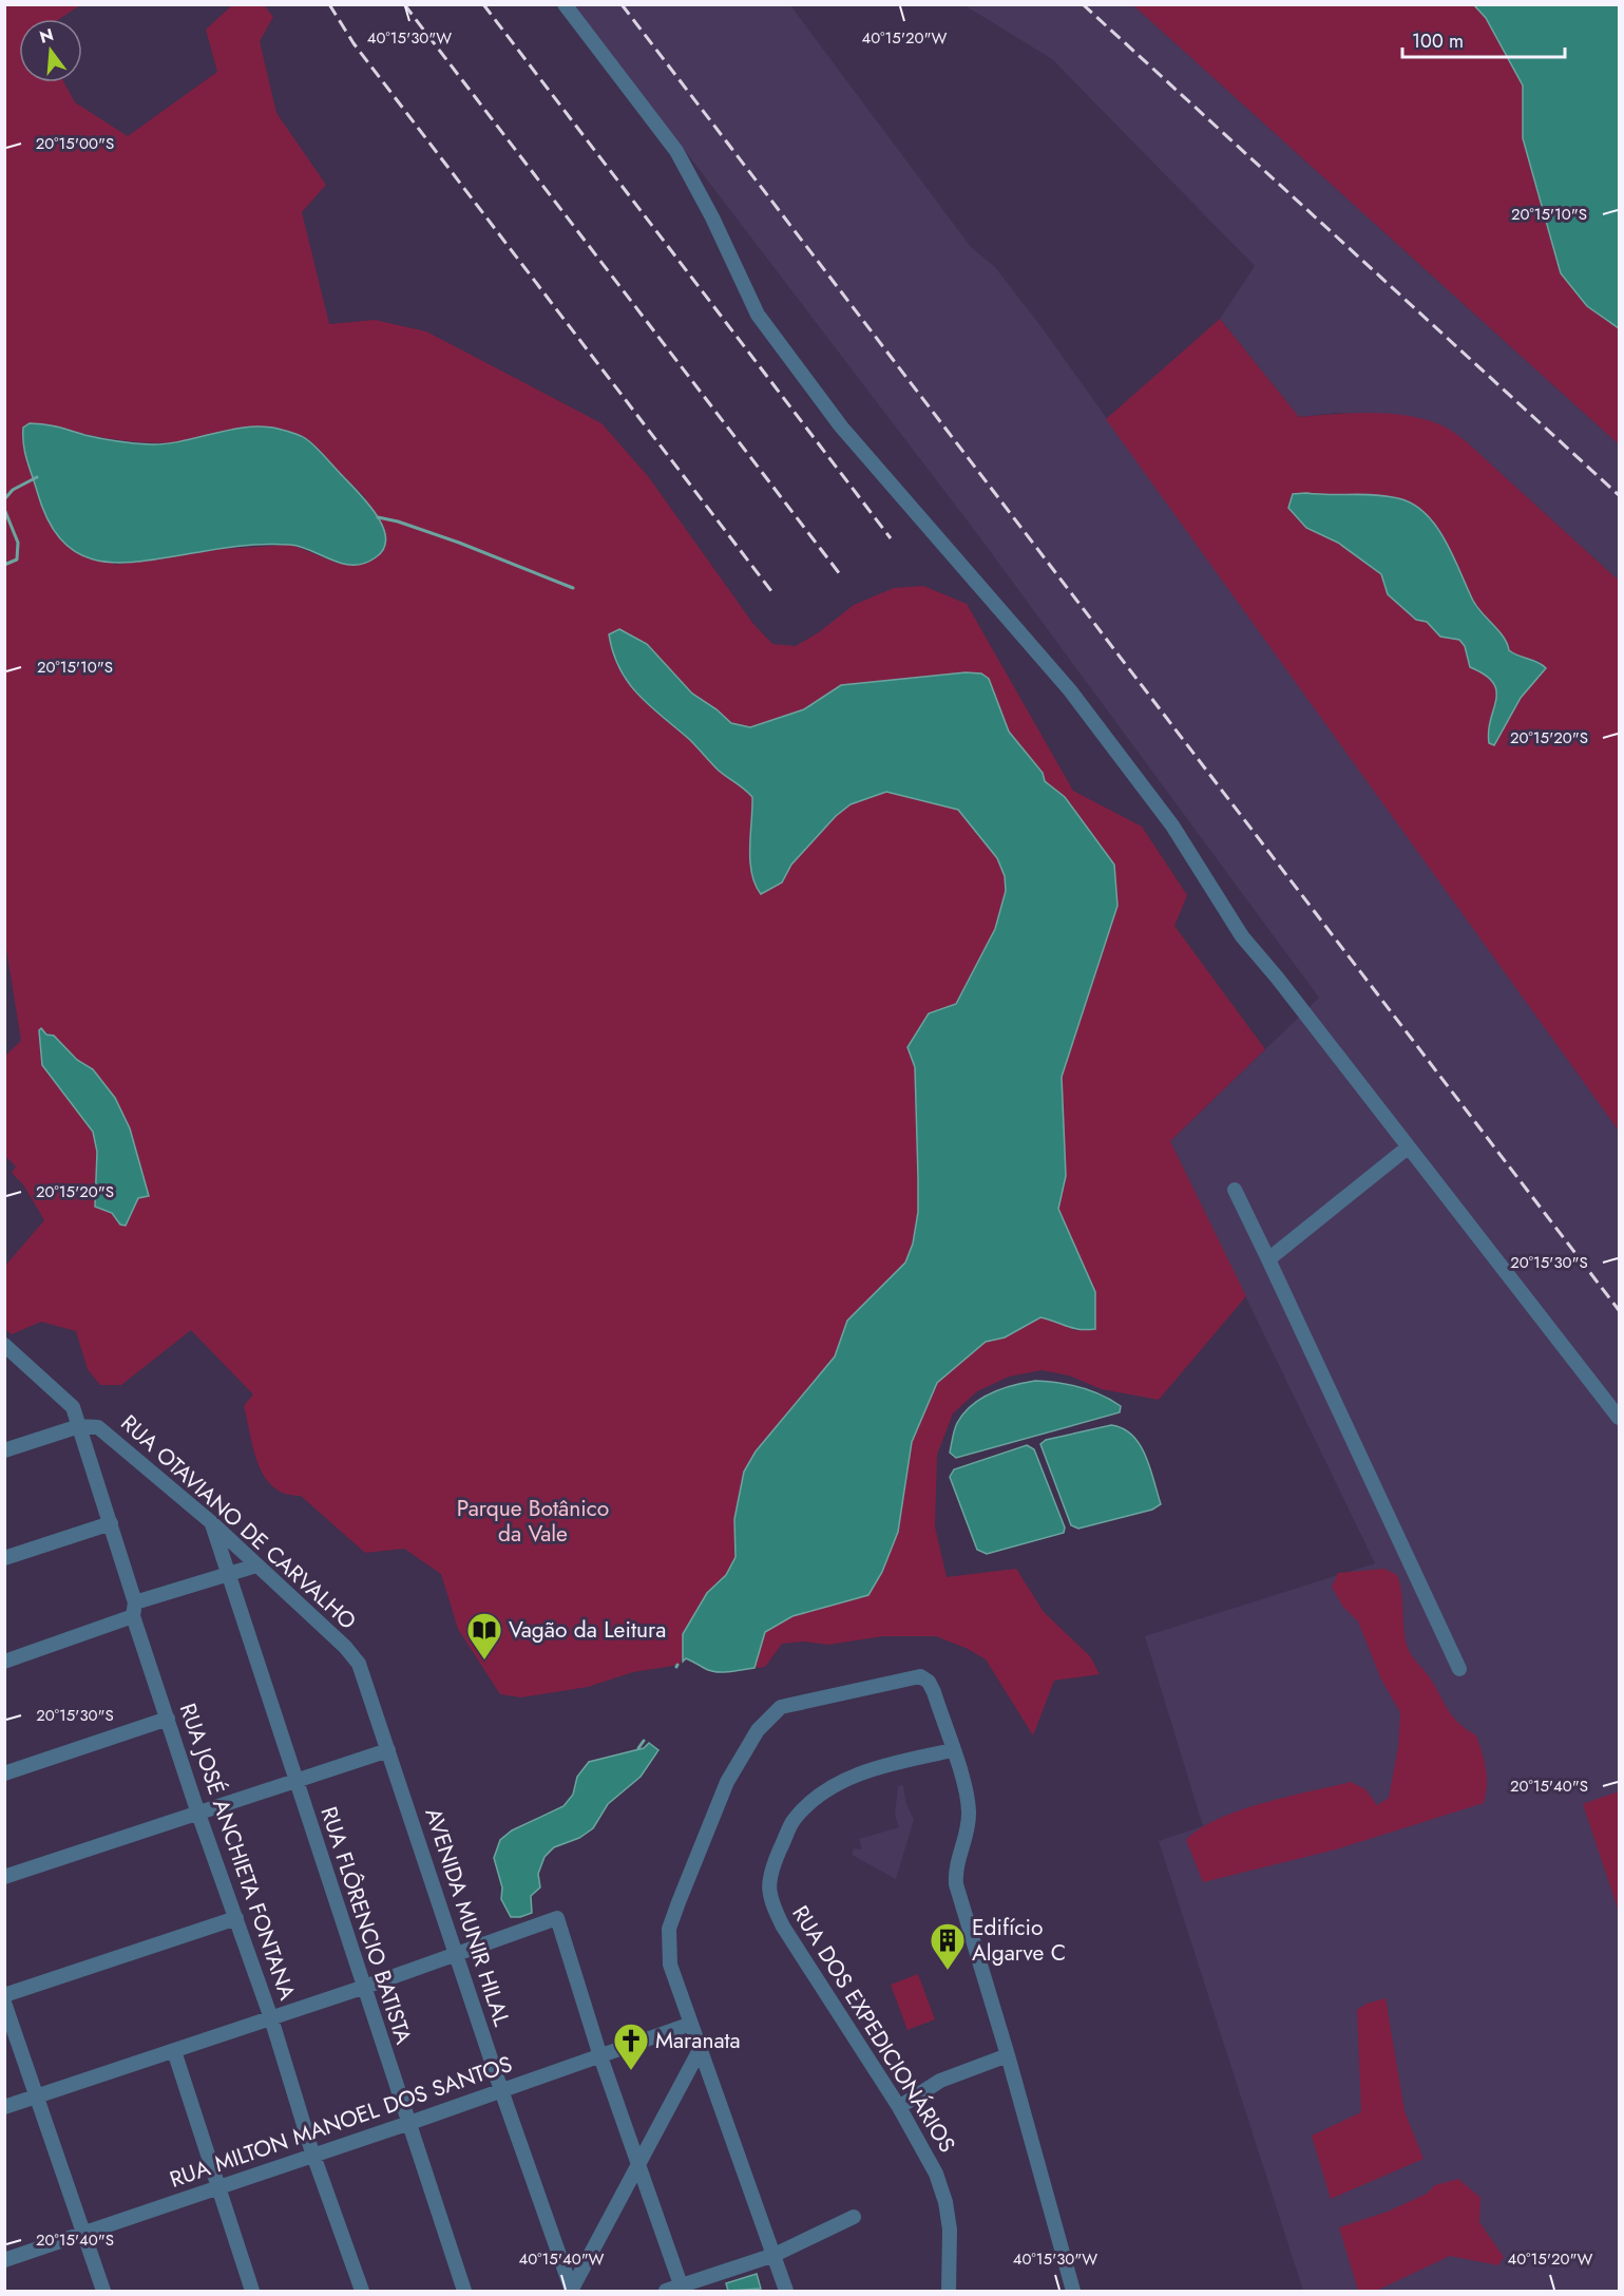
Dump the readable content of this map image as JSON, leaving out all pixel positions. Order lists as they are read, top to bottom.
{
  "streets": {
    "street": [
      "RUA OTAVIANO DE CARVALHO",
      "RUA JOSÉ ANCHIETA FONTANA",
      "AVENIDA MUNIR HILAL",
      "RUA FLÔRENCIO BATISTA",
      "RUA DOS EXPEDICIONÁRIOS",
      "RUA MILTON MANOEL DOS SANTOS"
    ]
  },
  "crossings": [
    ["RUA OTAVIANO DE CARVALHO", "RUA JOSÉ ANCHIETA FONTANA"],
    ["RUA OTAVIANO DE CARVALHO", "AVENIDA MUNIR HILAL"],
    ["RUA OTAVIANO DE CARVALHO", "RUA FLÔRENCIO BATISTA"],
    ["RUA JOSÉ ANCHIETA FONTANA", "RUA MILTON MANOEL DOS SANTOS"],
    ["AVENIDA MUNIR HILAL", "RUA MILTON MANOEL DOS SANTOS"],
    ["RUA FLÔRENCIO BATISTA", "RUA MILTON MANOEL DOS SANTOS"]
  ],
  "parks": ["Parque Botânico da Vale"],
  "places": {
    "library": ["Vagão da Leitura"],
    "building": ["Edifício Algarve C"],
    "church": ["Maranata"]
  },
  "scale_bar": "100 m",
  "north": "top",
  "coordinates": [
    "40°15'30\"W",
    "40°15'20\"W",
    "20°15'00\"S",
    "20°15'10\"S",
    "20°15'20\"S",
    "20°15'30\"S",
    "20°15'40\"S",
    "40°15'40\"W"
  ]
}
